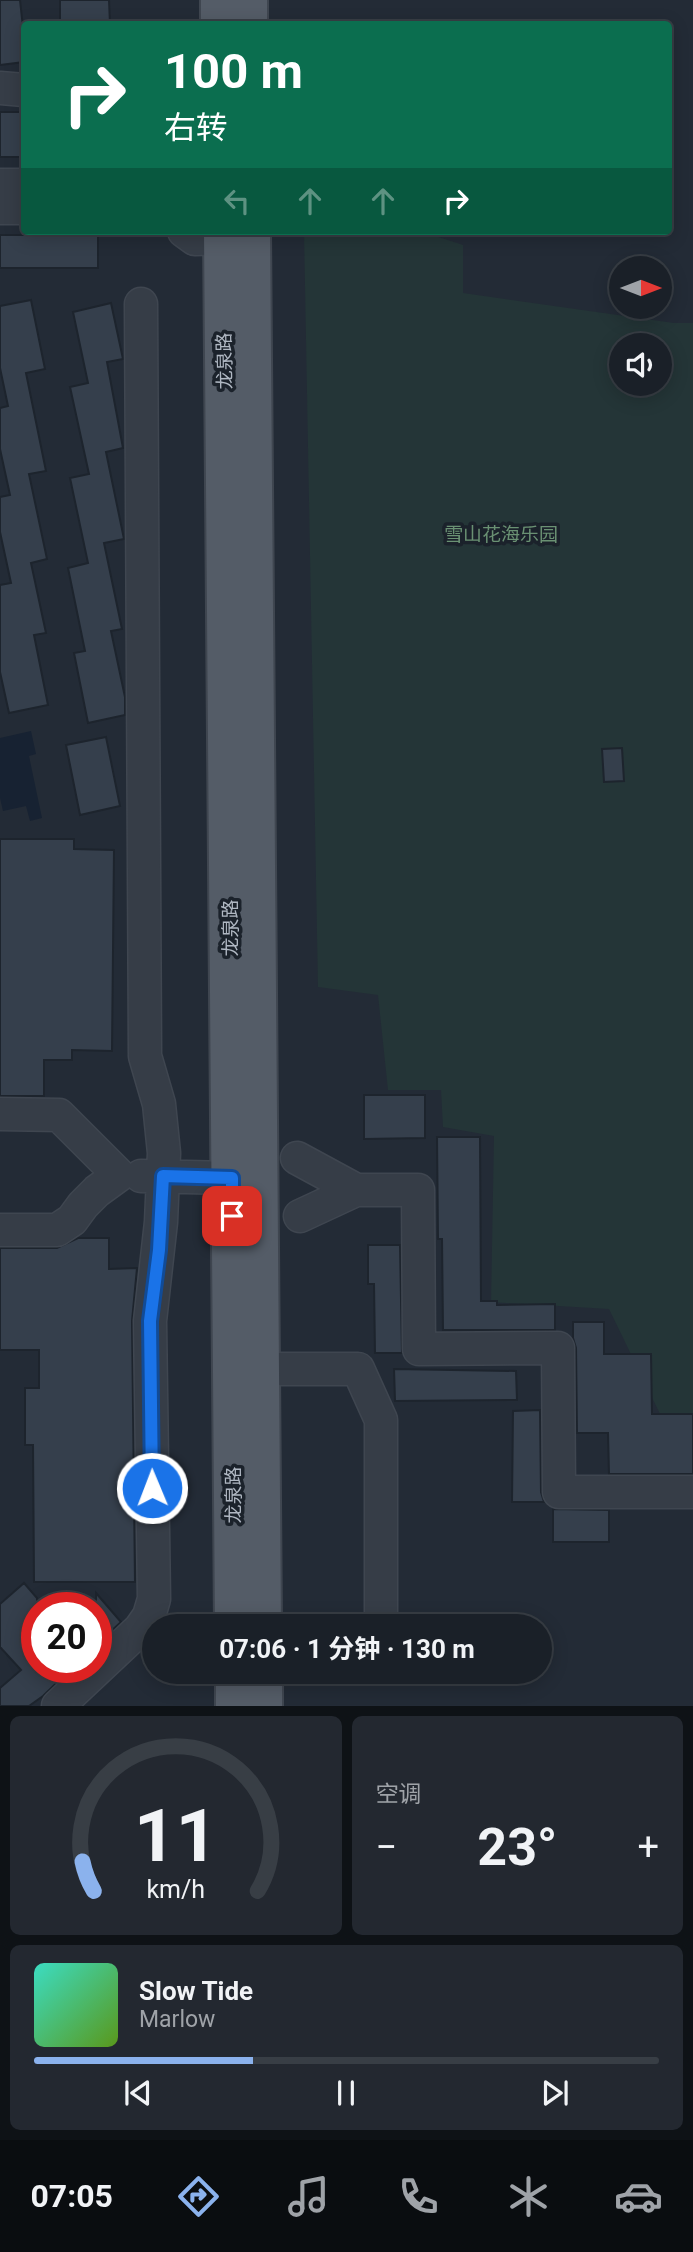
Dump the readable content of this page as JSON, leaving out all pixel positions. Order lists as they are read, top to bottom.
{
  "streets": {
    "main road": ["龙泉路"]
  },
  "parks": ["雪山花海乐园"],
  "north": "right",
  "page": {
    "turn": ["100 m", "右转"],
    "limit": "20",
    "trip": "07:06 · 1 分钟 · 130 m",
    "tile": "空调",
    "heat": ["−", "23°", "+"],
    "song": ["Slow Tide", "Marlow"],
    "tabs": "07:05",
    "gauge": ["11", "km/h"]
  }
}
